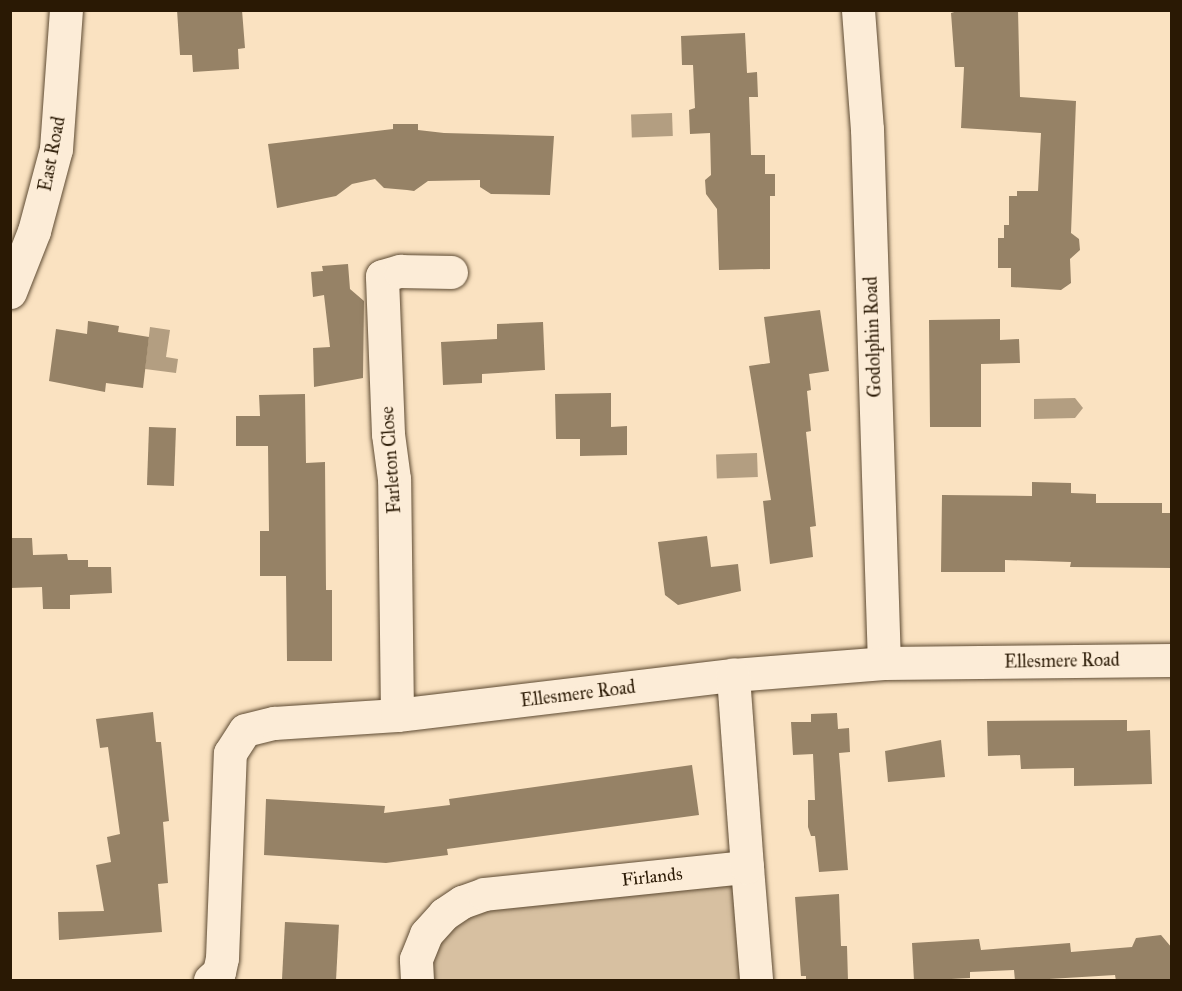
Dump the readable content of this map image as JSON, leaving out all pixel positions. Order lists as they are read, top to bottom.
{
  "streets": {
    "street": [
      "East Road",
      "Godolphin Road",
      "Farleton Close",
      "Ellesmere Road",
      "Firlands"
    ]
  },
  "crossings": [
    ["Godolphin Road", "Ellesmere Road"],
    ["Farleton Close", "Ellesmere Road"]
  ]
}
